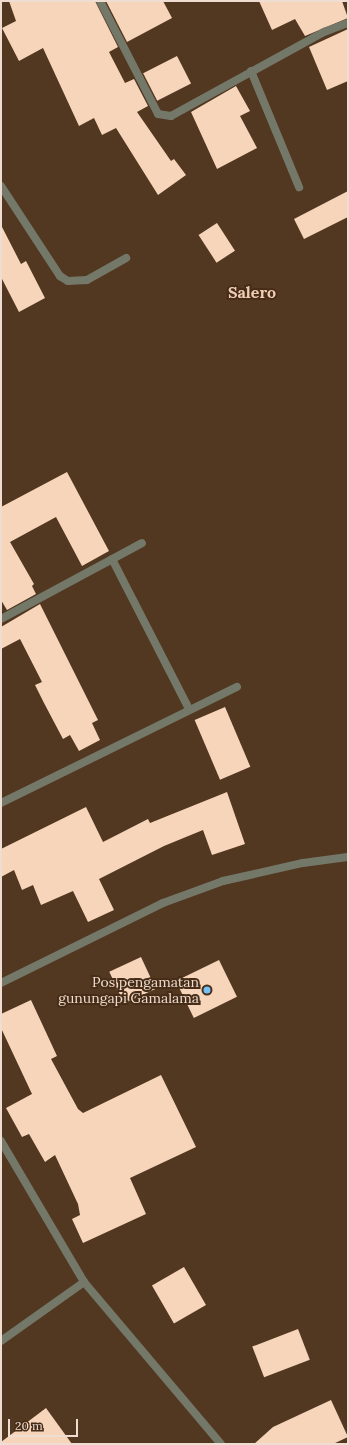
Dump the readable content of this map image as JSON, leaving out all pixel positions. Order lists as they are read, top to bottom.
{
  "districts": ["Salero"],
  "places": ["Pos pengamatan gunungapi Gamalama"],
  "scale_bar": "20 m"
}
